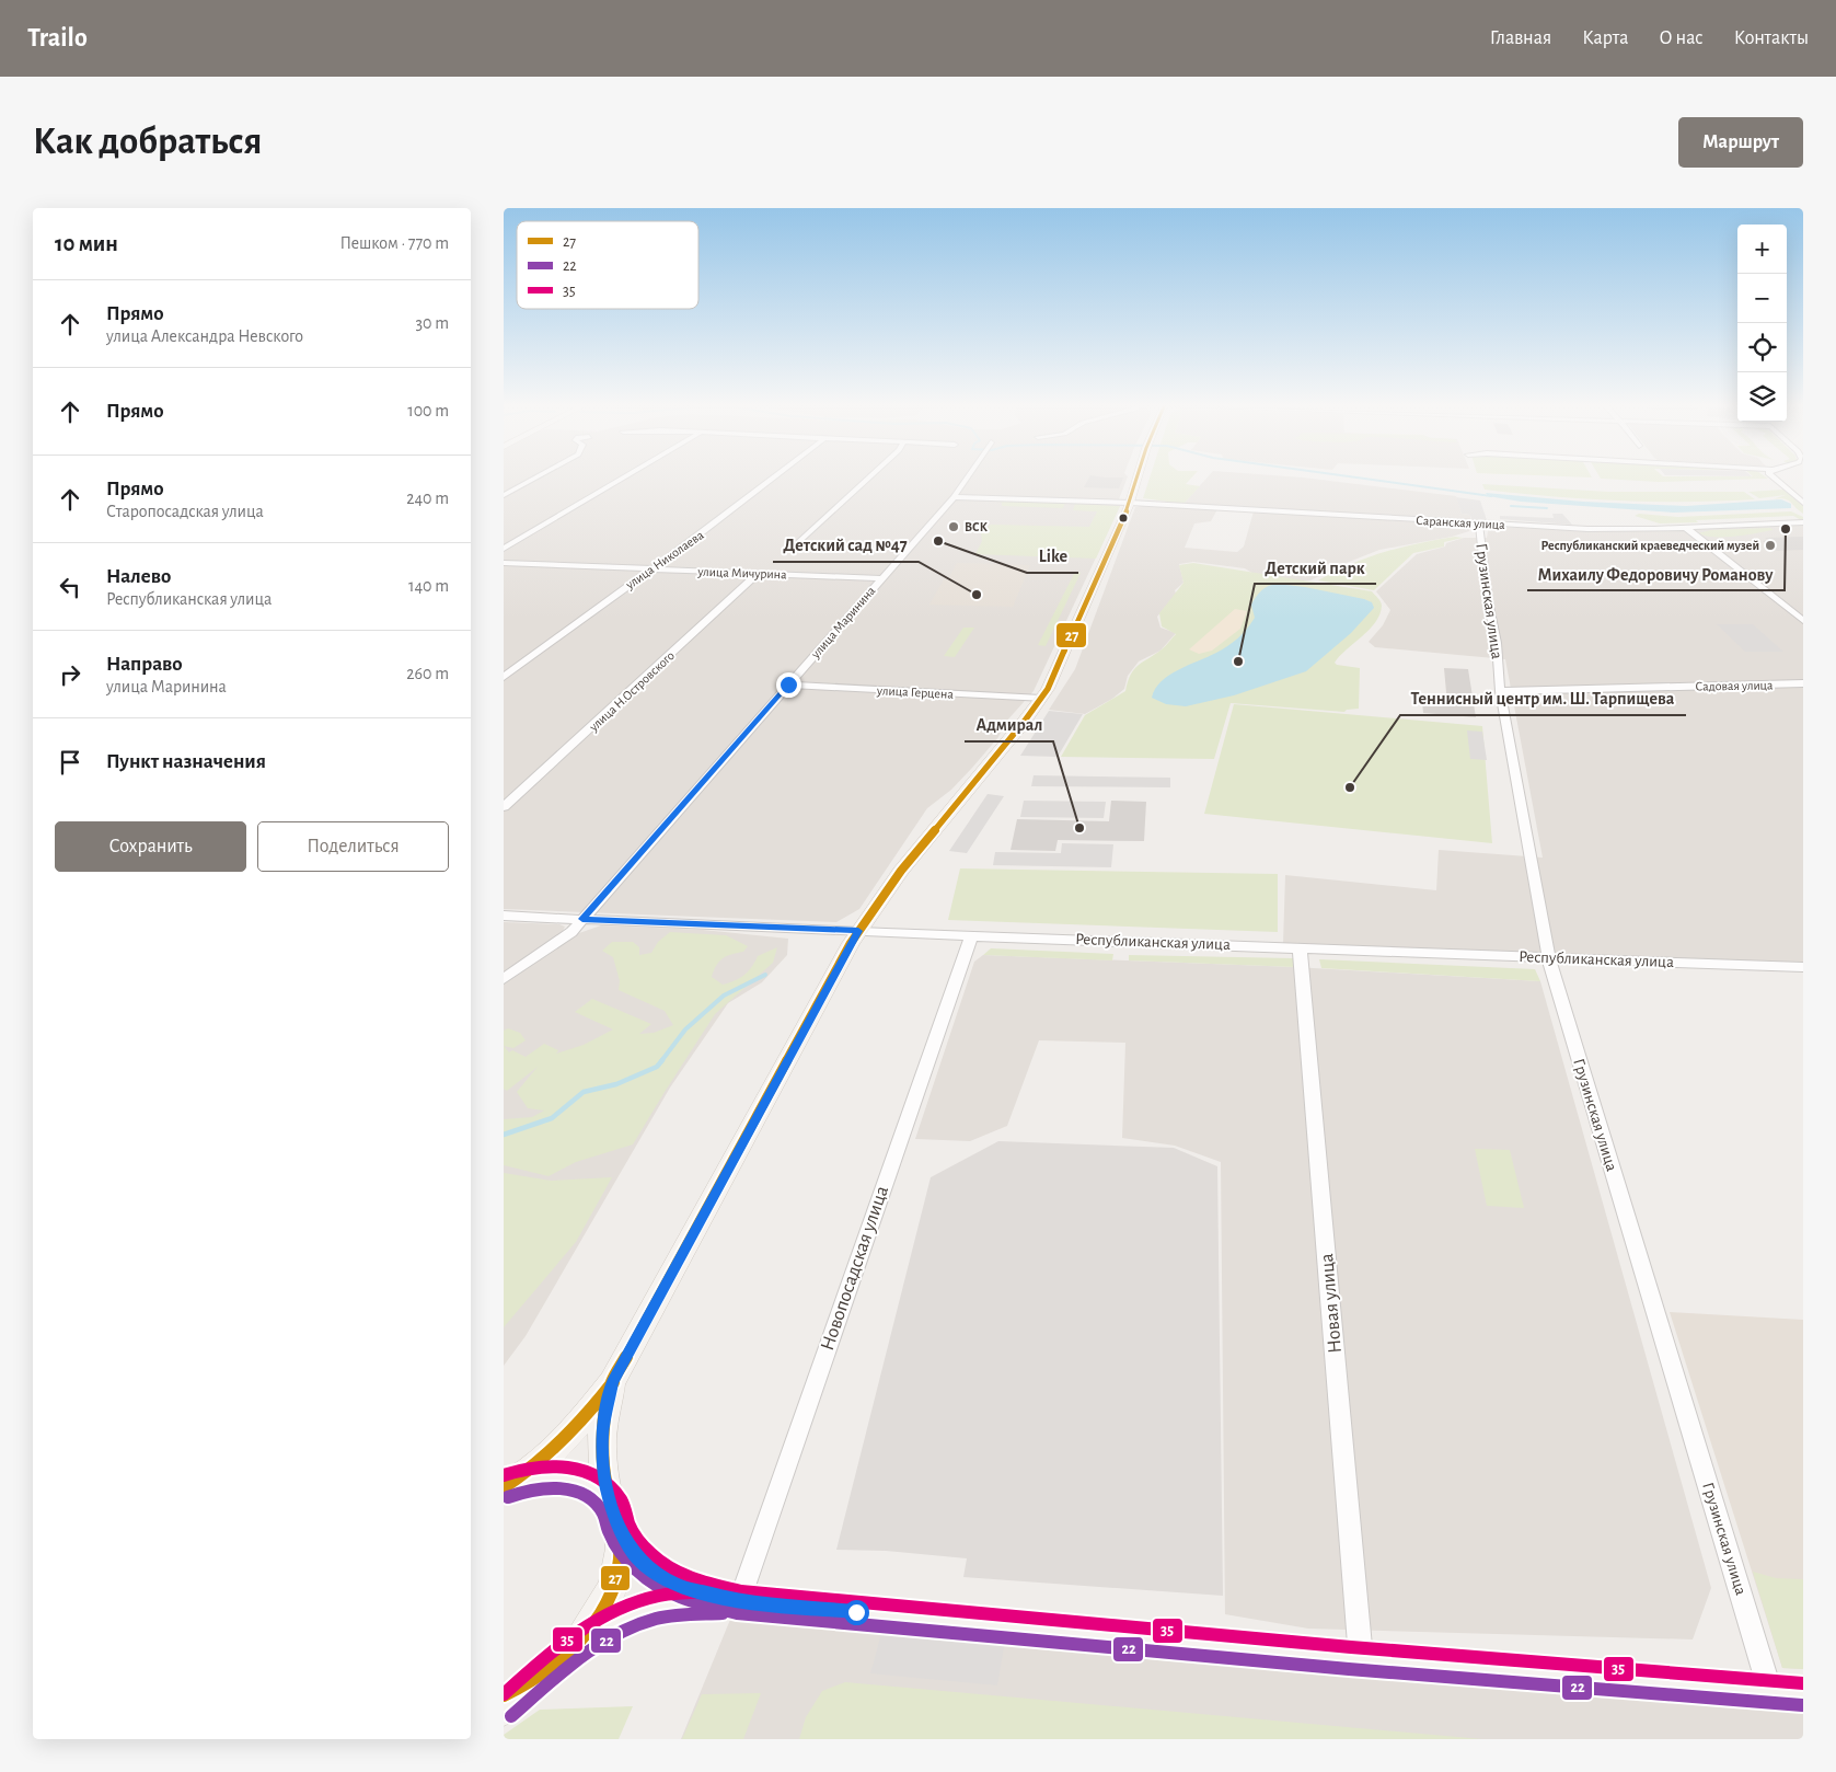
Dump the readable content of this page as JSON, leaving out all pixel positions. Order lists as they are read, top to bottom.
{
  "streets": {
    "street": [
      "Саранская улица",
      "улица Николаева",
      "улица Мичурина",
      "Грузинская улица",
      "улица Маринина",
      "Садовая улица",
      "улица Н.Островского",
      "улица Герцена",
      "Республиканская улица",
      "Новопосадская улица",
      "Новая улица"
    ]
  },
  "crossings": [
    ["Саранская улица", "Грузинская улица"],
    ["Саранская улица", "улица Маринина"],
    ["улица Николаева", "улица Мичурина"],
    ["улица Мичурина", "улица Маринина"],
    ["улица Мичурина", "улица Н.Островского"],
    ["Грузинская улица", "Садовая улица"],
    ["Грузинская улица", "Республиканская улица"],
    ["улица Маринина", "улица Герцена"],
    ["улица Маринина", "Республиканская улица"],
    ["Республиканская улица", "Новопосадская улица"],
    ["Республиканская улица", "Новая улица"]
  ],
  "places": [
    "ВСК",
    "Михаилу Федоровичу Романову",
    "Like",
    "Республиканский краеведческий музей",
    "Детский сад №47",
    "Детский парк",
    "Теннисный центр им. Ш. Тарпищева",
    "Адмирал"
  ],
  "lines": ["transit line 27", "transit line 35", "transit line 22"],
  "legend": ["27", "22", "35"],
  "page": {
    "header": "Trailo",
    "nav": [
      "Главная",
      "Карта",
      "О нас",
      "Контакты"
    ],
    "buttons": [
      "Маршрут",
      ["Сохранить", "Поделиться"]
    ],
    "title": "Как добраться",
    "heading": ["10 мин", "Пешком · 770 m"],
    "map_buttons": ["+", "−"],
    "list": [
      ["Прямо", "улица Александра Невского", "30 m"],
      ["Прямо", "100 m"],
      ["Прямо", "Старопосадская улица", "240 m"],
      ["Налево", "Республиканская улица", "140 m"],
      ["Направо", "улица Маринина", "260 m"],
      "Пункт назначения"
    ]
  }
}
